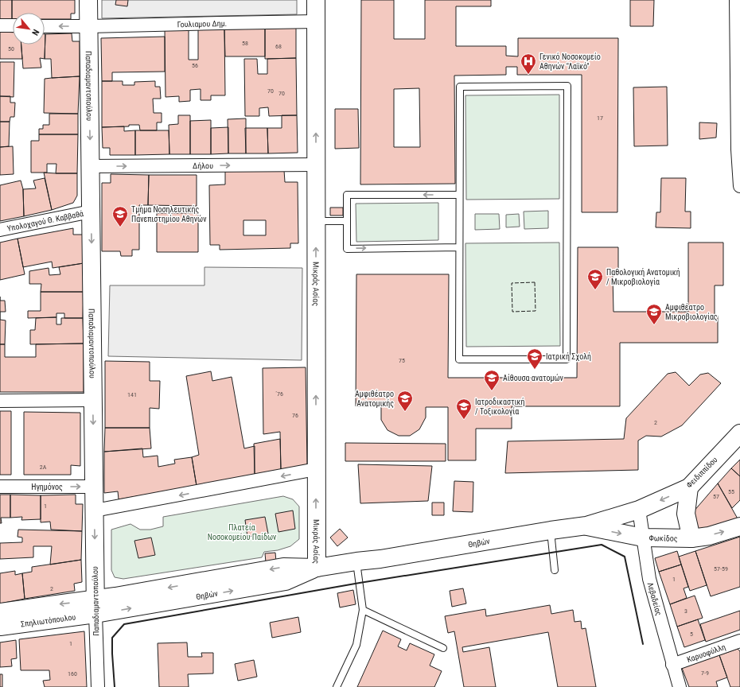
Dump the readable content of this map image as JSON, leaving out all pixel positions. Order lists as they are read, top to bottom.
{
  "streets": {
    "street": [
      "Γουλιαμου Δημ.",
      "Παπαδιαμαντοπούλου",
      "Δήλου",
      "Υπολοχαγού Θ. Καββαθά",
      "Μικράς Ασίας",
      "Φειδιππίδου",
      "Ηγημόνος",
      "Φωκίδος",
      "Θηβών",
      "Λεβαδείας",
      "Σπηλιωτόπουλου",
      "Καρυοφύλλη"
    ]
  },
  "crossings": [
    ["Γουλιαμου Δημ.", "Παπαδιαμαντοπούλου"],
    ["Γουλιαμου Δημ.", "Μικράς Ασίας"],
    ["Παπαδιαμαντοπούλου", "Δήλου"],
    ["Παπαδιαμαντοπούλου", "Υπολοχαγού Θ. Καββαθά"],
    ["Παπαδιαμαντοπούλου", "Ηγημόνος"],
    ["Παπαδιαμαντοπούλου", "Θηβών"],
    ["Παπαδιαμαντοπούλου", "Σπηλιωτόπουλου"],
    ["Δήλου", "Μικράς Ασίας"],
    ["Μικράς Ασίας", "Θηβών"],
    ["Φειδιππίδου", "Θηβών"],
    ["Φειδιππίδου", "Λεβαδείας"],
    ["Φωκίδος", "Θηβών"],
    ["Φωκίδος", "Λεβαδείας"],
    ["Θηβών", "Λεβαδείας"],
    ["Θηβών", "Σπηλιωτόπουλου"],
    ["Λεβαδείας", "Καρυοφύλλη"]
  ],
  "one_way": [
    "Παπαδιαμαντοπούλου",
    "Δήλου",
    "Μικράς Ασίας",
    "Φειδιππίδου",
    "Φωκίδος"
  ],
  "parks": ["Πλατεία Νοσοκομείου Παίδων"],
  "places": {
    "hospital": ["Γενικό Νοσοκομείο Αθηνών \"Λαϊκό\""],
    "school or university": [
      "Τμήμα Νοσηλευτικής Πανεπιστημίου Αθηνών",
      "Παθολογική Ανατομική / Μικροβιολογία",
      "Αμφιθέατρο Μικροβιολογίας",
      "Ιατρική Σχολή",
      "Αίθουσα ανατομών",
      "Αμφιθέατρο Ανατομικής",
      "Ιατροδικαστική / Τοξικολογία"
    ]
  },
  "house_numbers": [
    "58",
    "68",
    "50",
    "56",
    "70",
    "70",
    "17",
    "75",
    "΄76",
    "141",
    "76",
    "2",
    "2Α",
    "55",
    "57",
    "1",
    "57-59",
    "1",
    "2",
    "3",
    "5",
    "1",
    "7-9",
    "160"
  ],
  "north": "bottom right"
}
